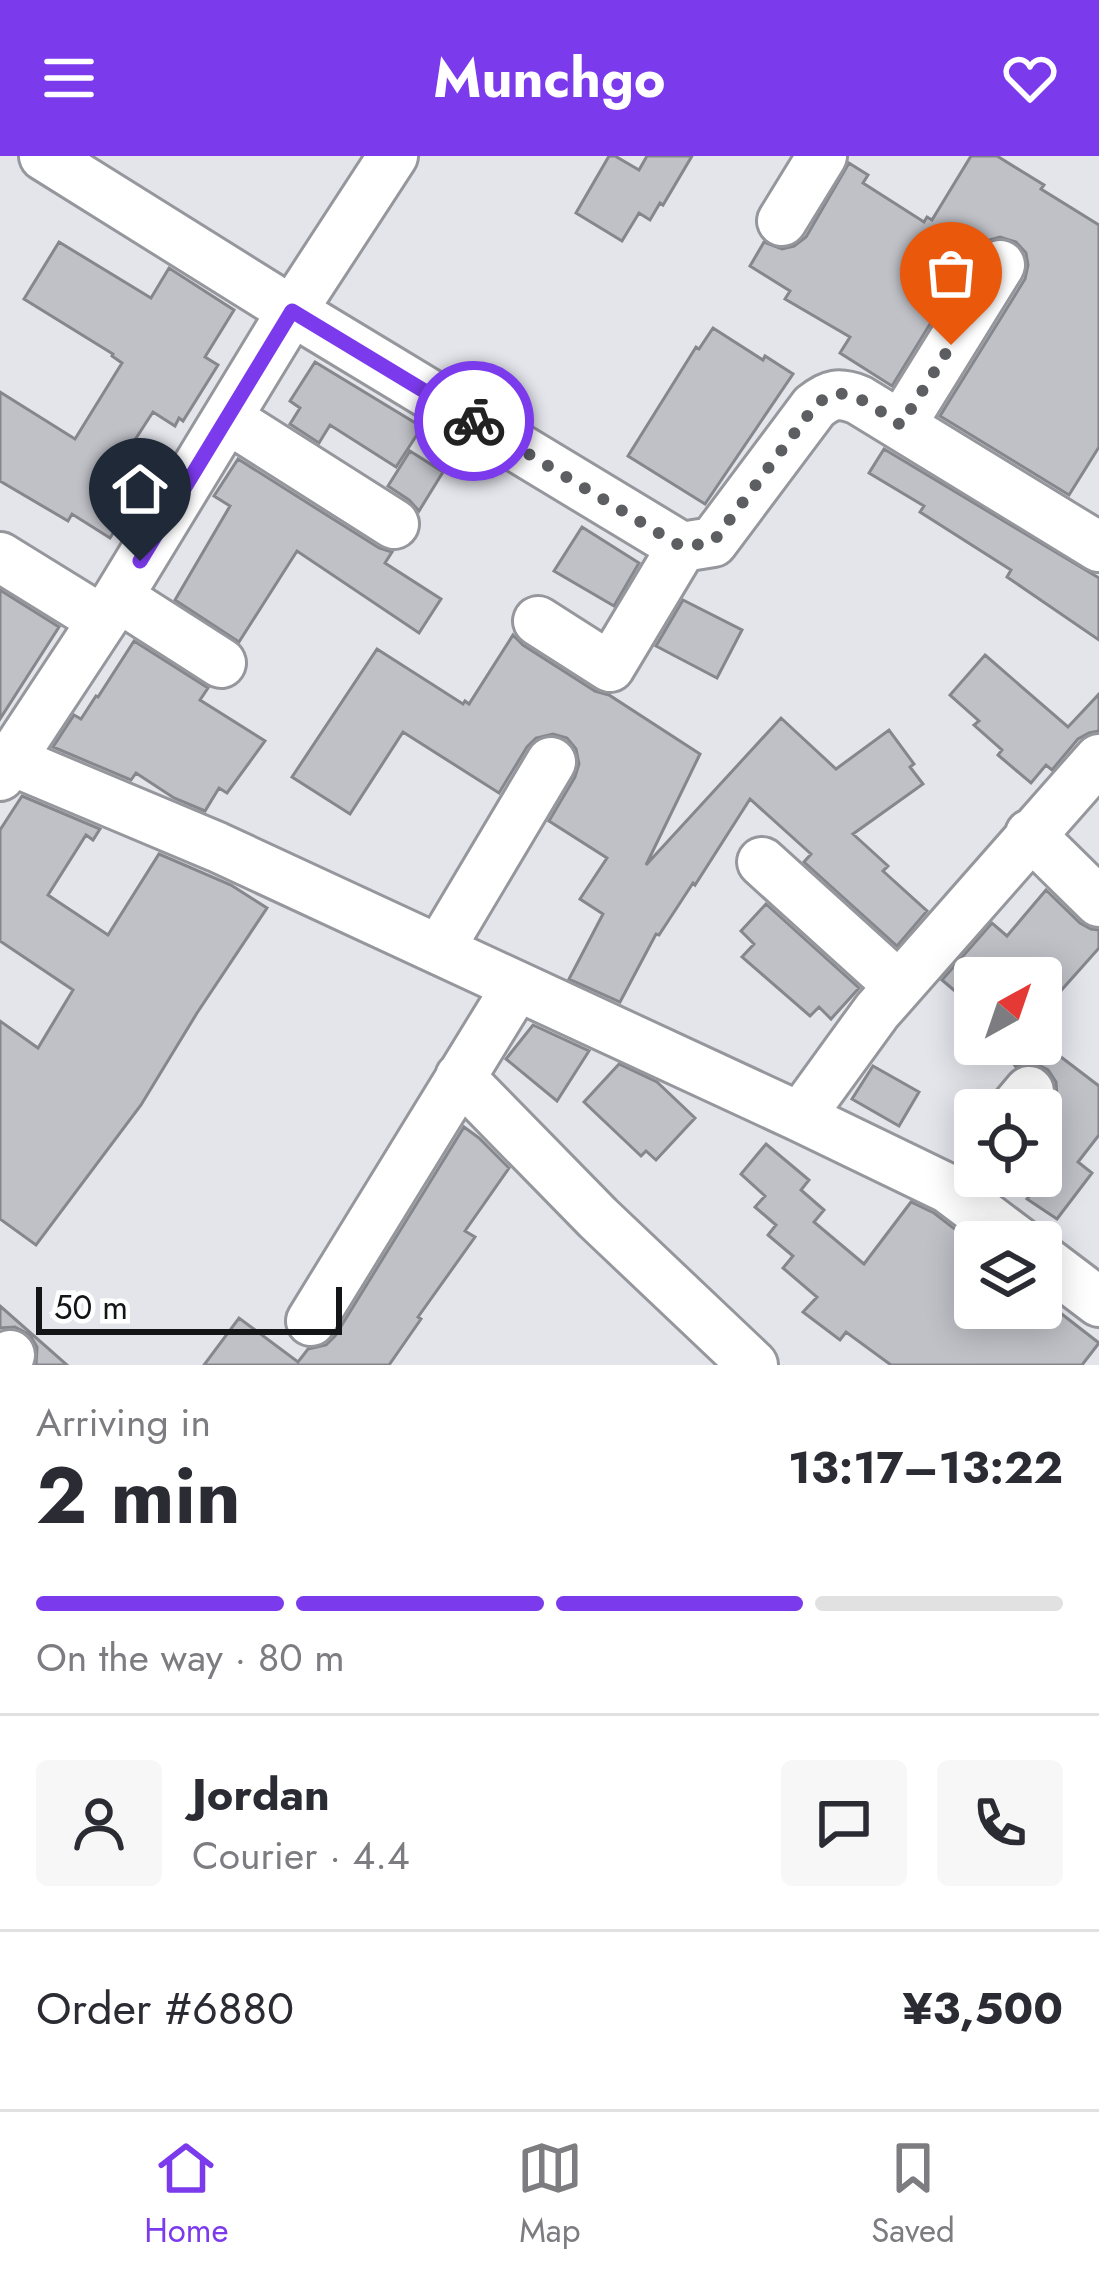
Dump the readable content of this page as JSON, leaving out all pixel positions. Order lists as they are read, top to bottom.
{
  "scale_bar": "50 m",
  "north": "top right",
  "page": {
    "header": "Munchgo",
    "scale": "50 m",
    "heading": ["2 min", "Arriving in", "13:17–13:22"],
    "panel": [
      "Jordan",
      "Courier · 4.4",
      "Order #6880",
      "¥3,500"
    ],
    "bar": "On the way · 80 m",
    "tabs": ["Home", "Map", "Saved"]
  }
}
